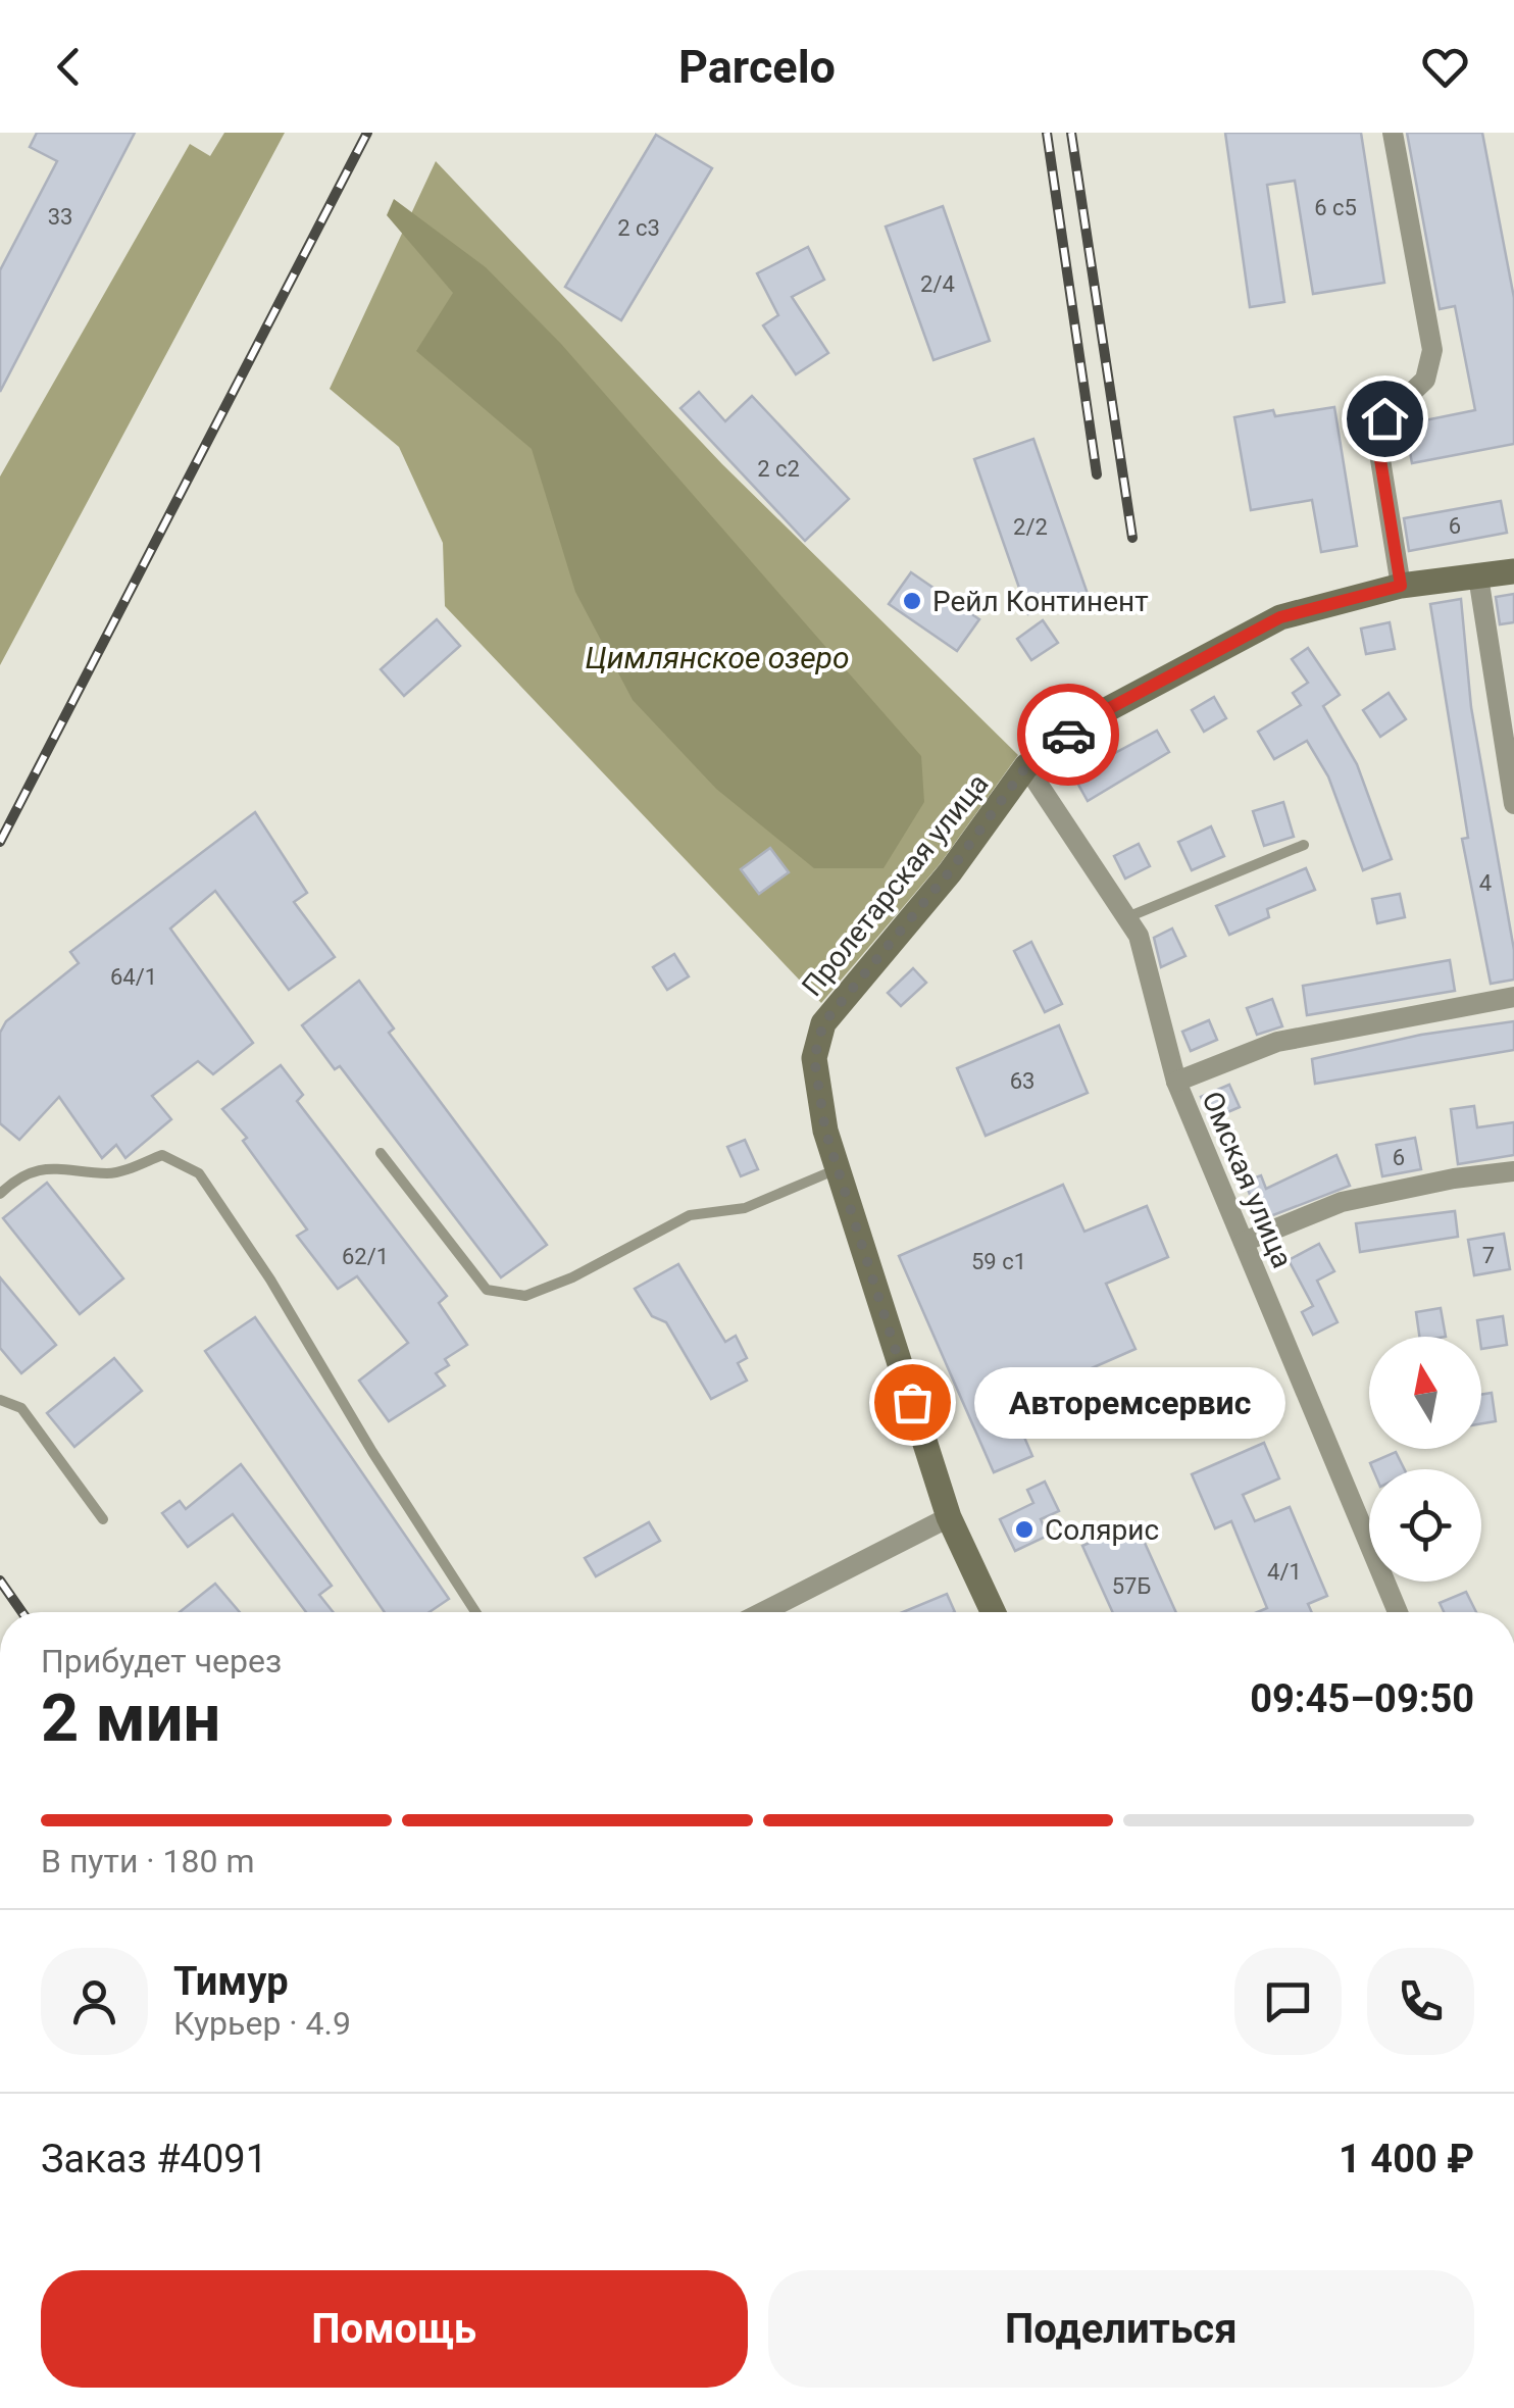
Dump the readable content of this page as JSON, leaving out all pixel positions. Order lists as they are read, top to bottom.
{
  "streets": {
    "street": ["Пролетарская улица", "Омская улица"]
  },
  "crossings": [
    ["Пролетарская улица", "Омская улица"]
  ],
  "water": ["Цимлянское озеро"],
  "places": ["Рейл Континент", "Авторемсервис", "Солярис"],
  "house_numbers": [
    "6 с5",
    "33",
    "2 с3",
    "2/4",
    "2 с2",
    "6",
    "2/2",
    "4",
    "64/1",
    "63",
    "6",
    "7",
    "62/1",
    "59 с1",
    "4/1",
    "57Б"
  ],
  "north": "top",
  "page": {
    "header": "Parcelo",
    "bubble": "Авторемсервис",
    "heading": ["2 мин", "Прибудет через", "09:45–09:50"],
    "panel": [
      "Тимур",
      "Курьер · 4.9",
      "Заказ #4091",
      "1 400 ₽"
    ],
    "bar": "В пути · 180 m",
    "buttons": ["Помощь", "Поделиться"]
  }
}
